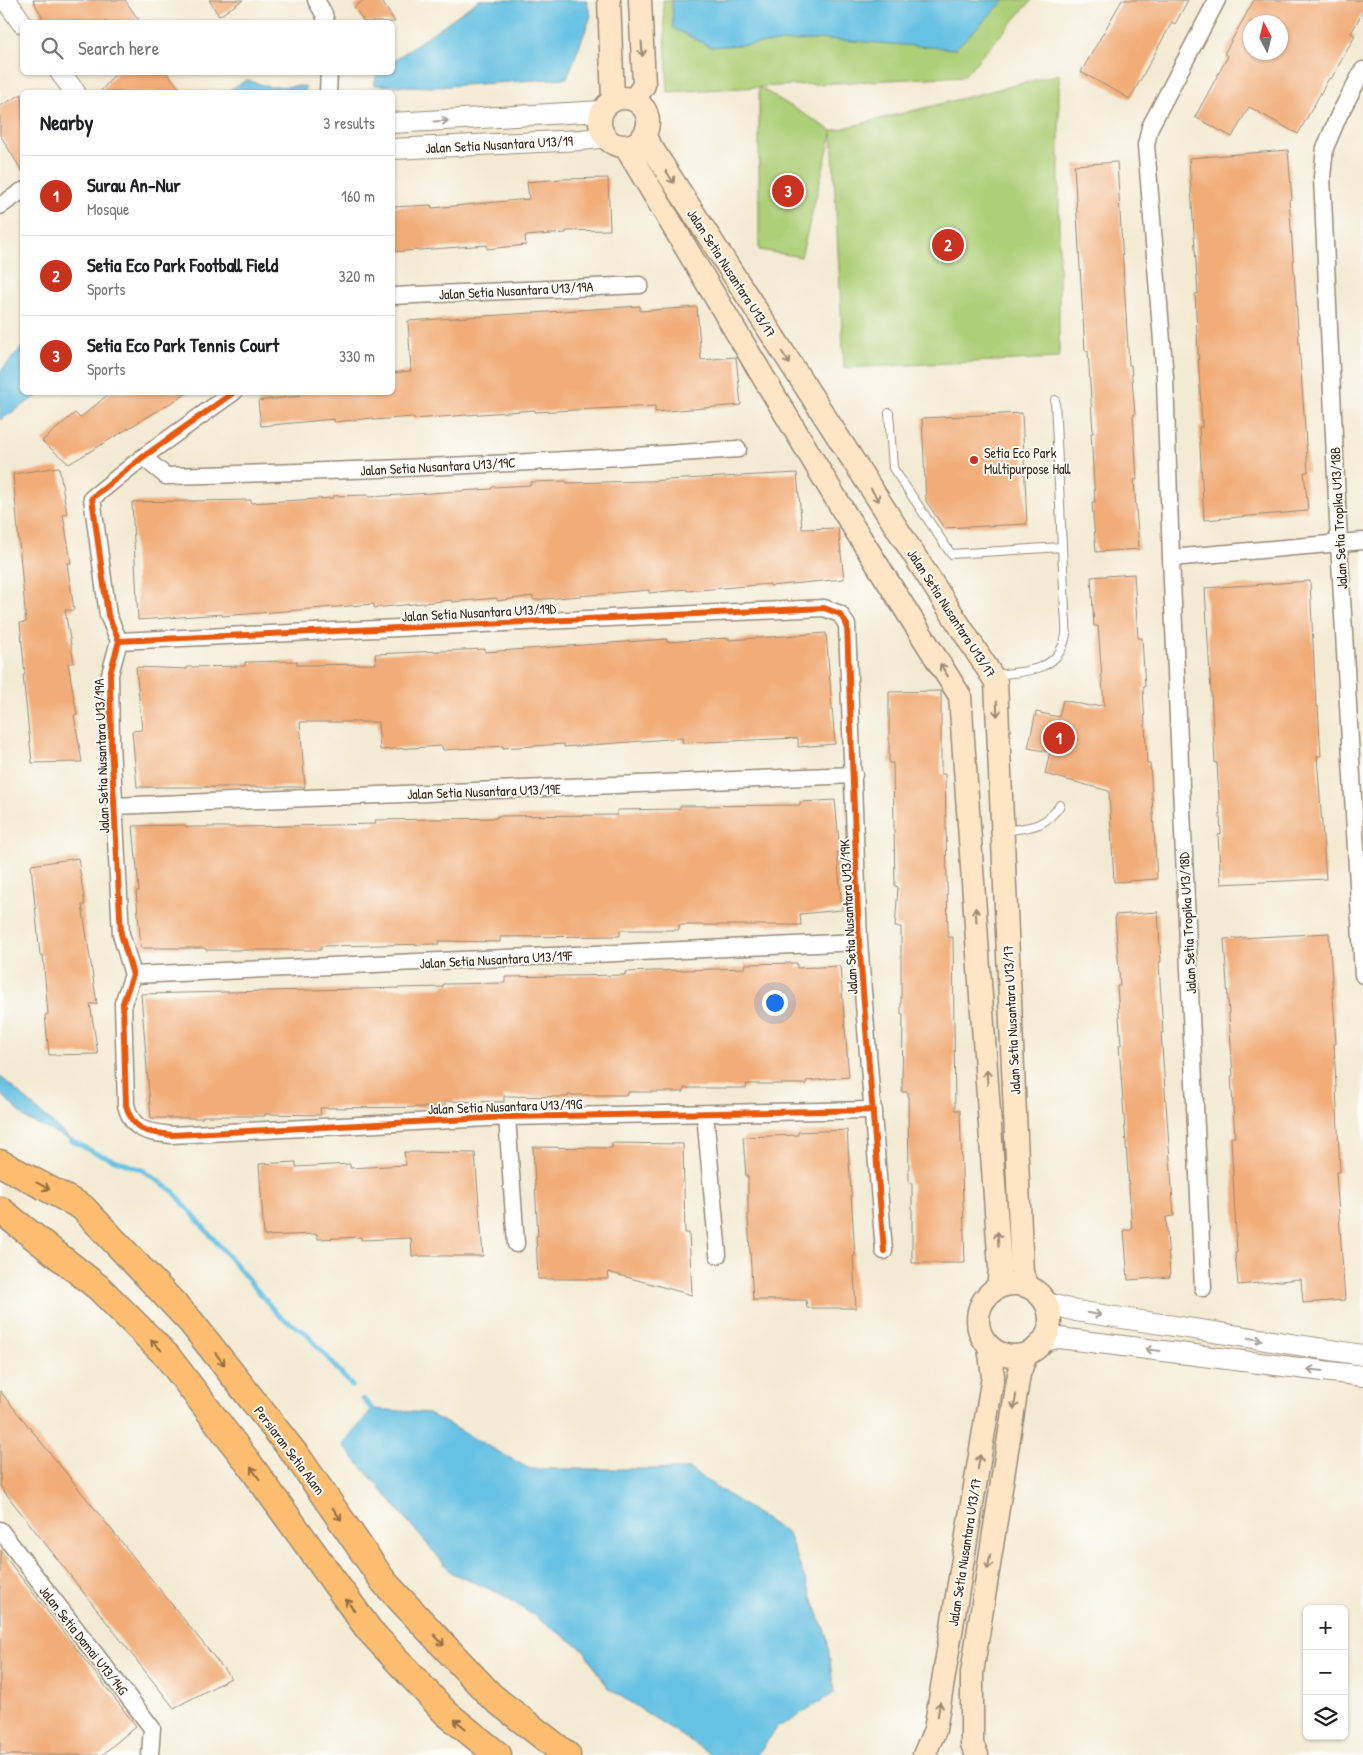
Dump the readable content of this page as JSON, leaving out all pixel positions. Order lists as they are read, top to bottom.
{
  "streets": {
    "highway": ["Persiaran Setia Alam"],
    "main road": ["Jalan Setia Nusantara U13/17"],
    "street": [
      "Jalan Setia Nusantara U13/19",
      "Jalan Setia Nusantara U13/19A",
      "Jalan Setia Nusantara U13/19C",
      "Jalan Setia Tropika U13/18B",
      "Jalan Setia Nusantara U13/19D",
      "Jalan Setia Nusantara U13/19E",
      "Jalan Setia Nusantara U13/19K",
      "Jalan Setia Tropika U13/18D",
      "Jalan Setia Nusantara U13/19F",
      "Jalan Setia Nusantara U13/19G",
      "Jalan Setia Damai U13/14G"
    ]
  },
  "crossings": [
    ["Jalan Setia Nusantara U13/19", "Jalan Setia Nusantara U13/17"],
    ["Jalan Setia Nusantara U13/19A", "Jalan Setia Nusantara U13/19D"],
    ["Jalan Setia Nusantara U13/19A", "Jalan Setia Nusantara U13/19E"],
    ["Jalan Setia Nusantara U13/19A", "Jalan Setia Nusantara U13/19F"],
    ["Jalan Setia Nusantara U13/19A", "Jalan Setia Nusantara U13/19G"],
    ["Jalan Setia Nusantara U13/19D", "Jalan Setia Nusantara U13/19K"],
    ["Jalan Setia Nusantara U13/19E", "Jalan Setia Nusantara U13/19K"],
    ["Jalan Setia Nusantara U13/19K", "Jalan Setia Nusantara U13/19F"],
    ["Jalan Setia Nusantara U13/19K", "Jalan Setia Nusantara U13/19G"],
    ["Jalan Setia Nusantara U13/19F", "Jalan Setia Nusantara U13/19G"]
  ],
  "places": ["Setia Eco Park Multipurpose Hall"],
  "north": "top",
  "page": {
    "search": "Search here",
    "heading": ["Nearby", "3 results"],
    "list": [
      {
        "mark": "1",
        "name": "Surau An-Nur",
        "note": "Mosque",
        "value": "160 m"
      },
      {
        "mark": "2",
        "name": "Setia Eco Park Football Field",
        "note": "Sports",
        "value": "320 m"
      },
      {
        "mark": "3",
        "name": "Setia Eco Park Tennis Court",
        "note": "Sports",
        "value": "330 m"
      }
    ],
    "pins": ["3", "2", "1"],
    "map_buttons": ["+", "−"]
  }
}
